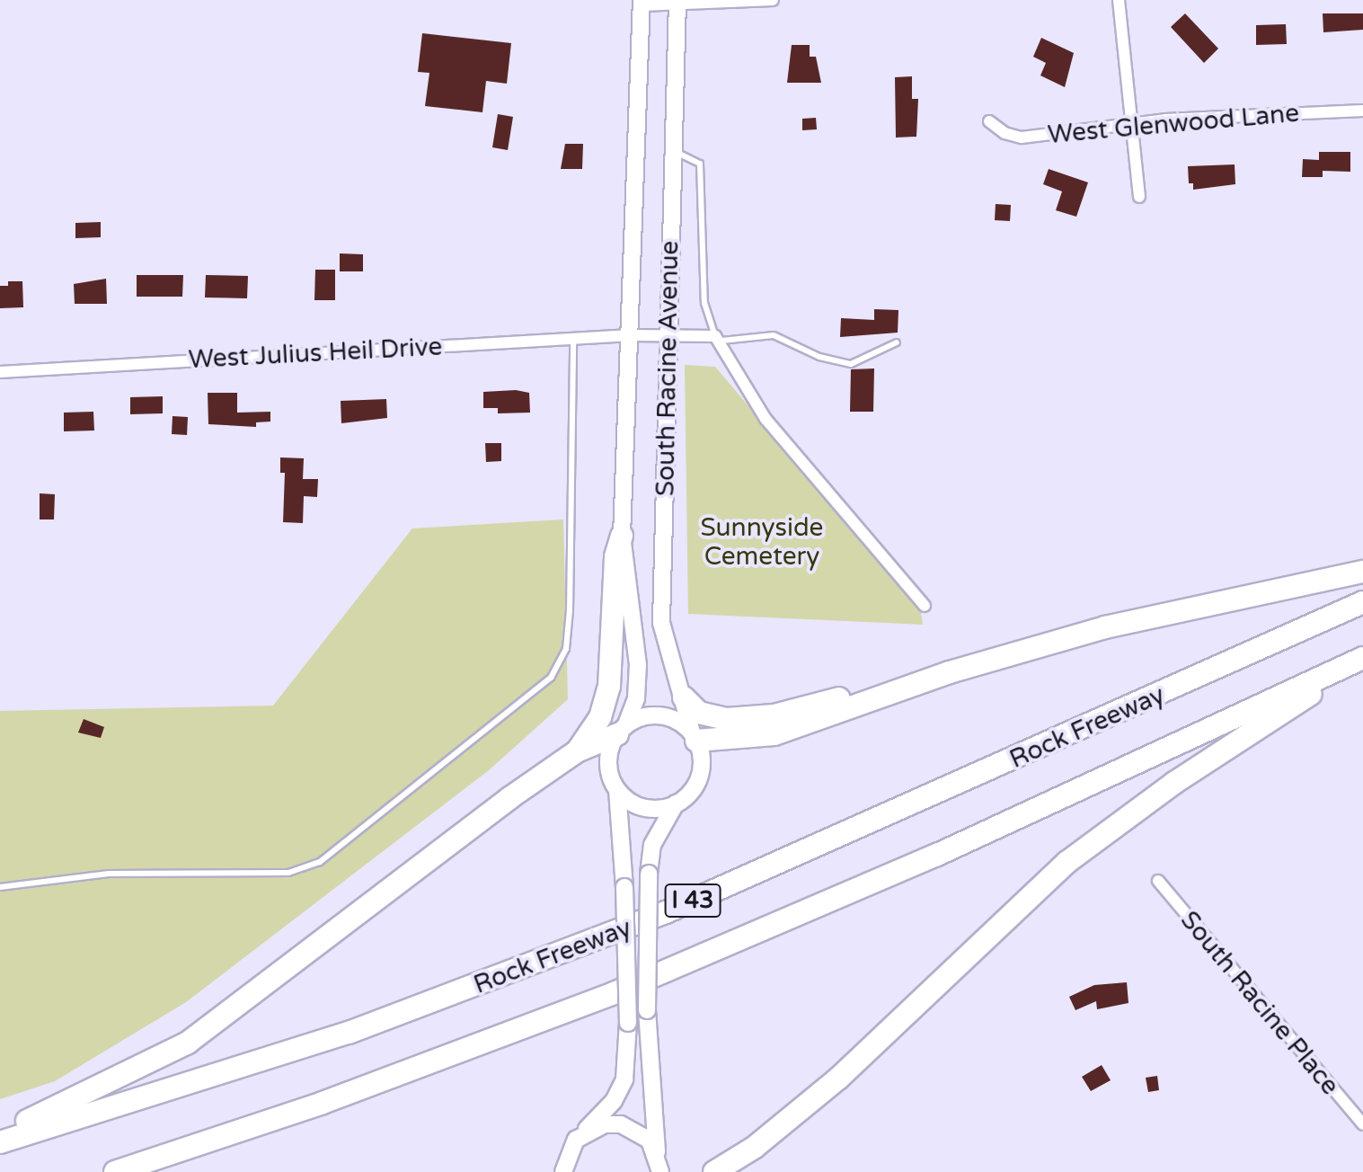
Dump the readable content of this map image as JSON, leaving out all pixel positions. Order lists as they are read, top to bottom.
{
  "streets": {
    "highway": ["Rock Freeway", "I 43"],
    "main road": ["South Racine Avenue"],
    "street": ["West Glenwood Lane", "West Julius Heil Drive", "South Racine Place"]
  },
  "crossings": [
    ["West Julius Heil Drive", "South Racine Avenue"]
  ],
  "parks": ["Sunnyside Cemetery"]
}
